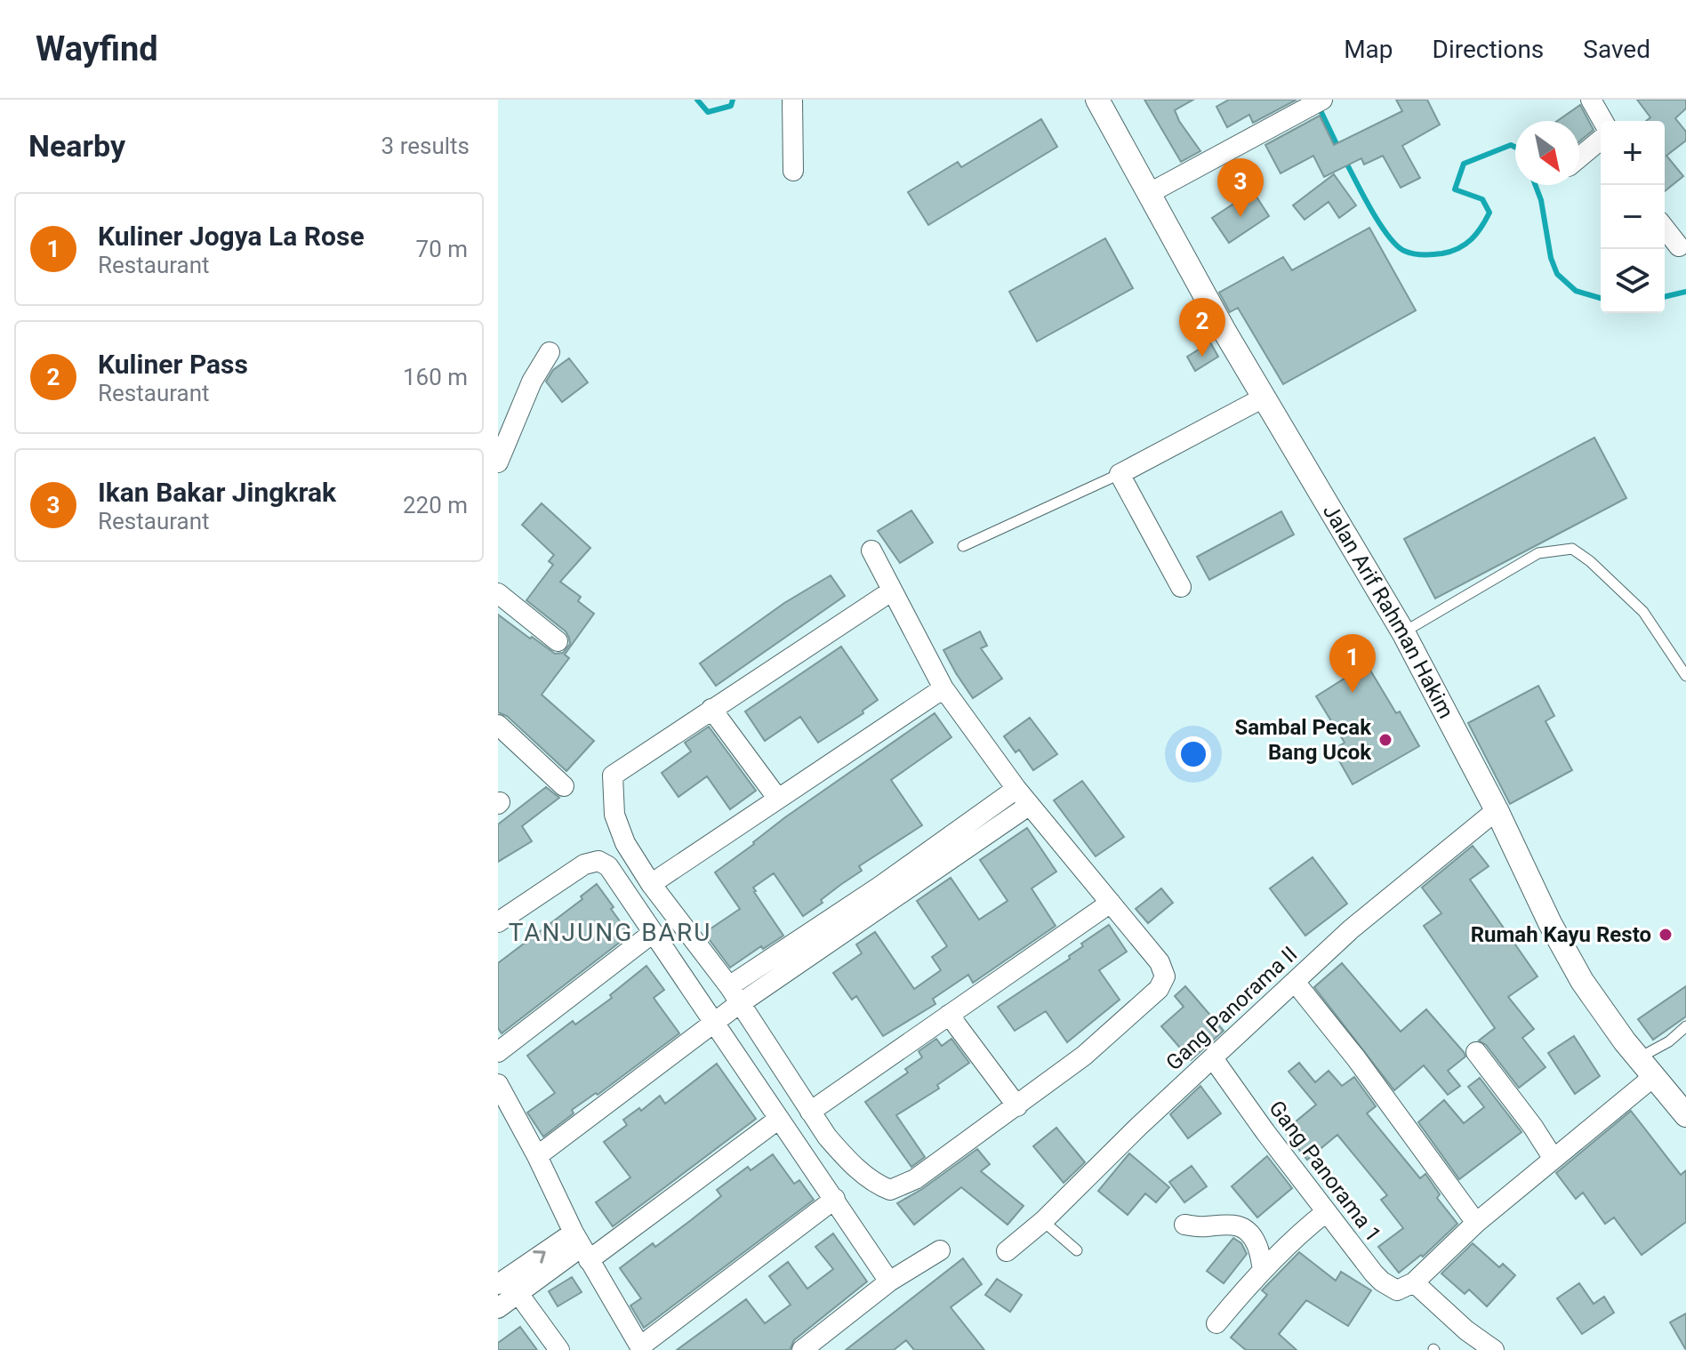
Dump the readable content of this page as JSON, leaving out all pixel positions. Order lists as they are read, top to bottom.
{
  "streets": {
    "street": ["Jalan Arif Rahman Hakim", "Gang Panorama II", "Gang Panorama 1"]
  },
  "crossings": [
    ["Jalan Arif Rahman Hakim", "Gang Panorama II"],
    ["Gang Panorama II", "Gang Panorama 1"]
  ],
  "districts": ["TANJUNG BARU"],
  "places": ["Sambal Pecak Bang Ucok", "Rumah Kayu Resto"],
  "north": "bottom right",
  "page": {
    "header": "Wayfind",
    "nav": ["Map", "Directions", "Saved"],
    "heading": ["Nearby", "3 results"],
    "map_buttons": ["+", "−"],
    "pins": ["3", "2", "1"],
    "list": [
      {
        "mark": "1",
        "name": "Kuliner Jogya La Rose",
        "note": "Restaurant",
        "value": "70 m"
      },
      {
        "mark": "2",
        "name": "Kuliner Pass",
        "note": "Restaurant",
        "value": "160 m"
      },
      {
        "mark": "3",
        "name": "Ikan Bakar Jingkrak",
        "note": "Restaurant",
        "value": "220 m"
      }
    ]
  }
}
